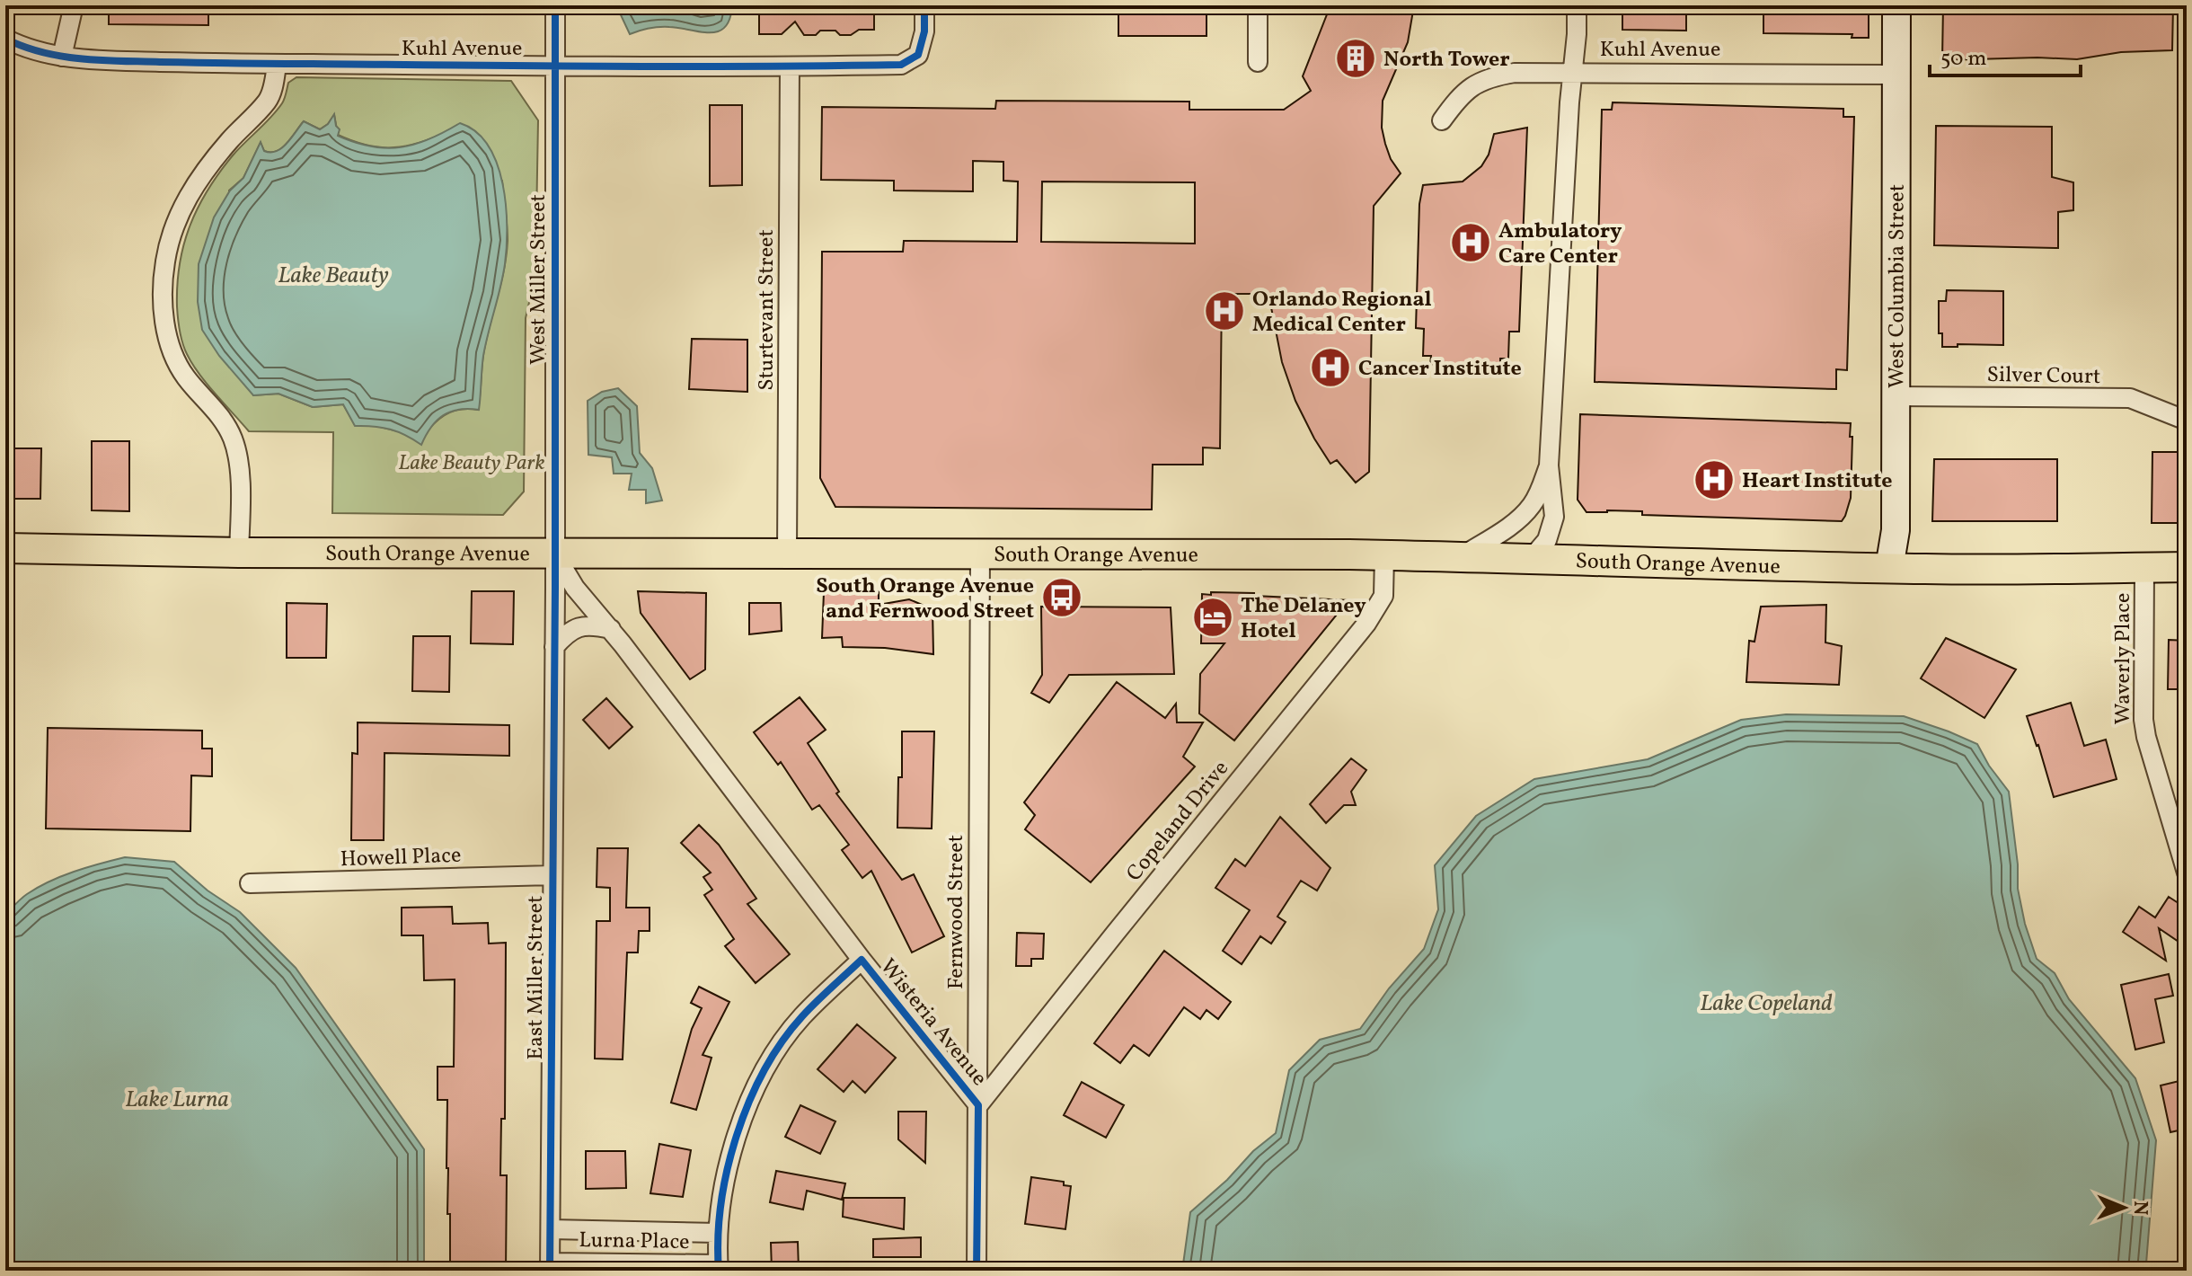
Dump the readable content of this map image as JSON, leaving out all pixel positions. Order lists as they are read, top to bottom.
{
  "streets": {
    "main road": ["South Orange Avenue"],
    "street": [
      "Kuhl Avenue",
      "West Miller Street",
      "West Columbia Street",
      "Sturtevant Street",
      "Silver Court",
      "Waverly Place",
      "Copeland Drive",
      "Howell Place",
      "Fernwood Street",
      "East Miller Street",
      "Wisteria Avenue",
      "Lurna Place"
    ]
  },
  "crossings": [
    ["Kuhl Avenue", "West Miller Street"],
    ["Kuhl Avenue", "West Columbia Street"],
    ["Kuhl Avenue", "Sturtevant Street"],
    ["West Miller Street", "South Orange Avenue"],
    ["West Miller Street", "Wisteria Avenue"],
    ["West Columbia Street", "Silver Court"],
    ["West Columbia Street", "South Orange Avenue"],
    ["Sturtevant Street", "South Orange Avenue"],
    ["South Orange Avenue", "Waverly Place"],
    ["South Orange Avenue", "Copeland Drive"],
    ["South Orange Avenue", "Fernwood Street"],
    ["South Orange Avenue", "Wisteria Avenue"],
    ["Copeland Drive", "Fernwood Street"],
    ["Copeland Drive", "Wisteria Avenue"],
    ["Howell Place", "East Miller Street"],
    ["Fernwood Street", "Wisteria Avenue"],
    ["East Miller Street", "Lurna Place"]
  ],
  "water": ["Lake Beauty", "Lake Copeland", "Lake Lurna"],
  "parks": ["Lake Beauty Park"],
  "places": {
    "building": ["North Tower"],
    "hospital": [
      "Ambulatory Care Center",
      "Orlando Regional Medical Center",
      "Cancer Institute",
      "Heart Institute"
    ],
    "bus stop": ["South Orange Avenue and Fernwood Street"],
    "hotel": ["The Delaney Hotel"]
  },
  "scale_bar": "50 m",
  "north": "right"
}
